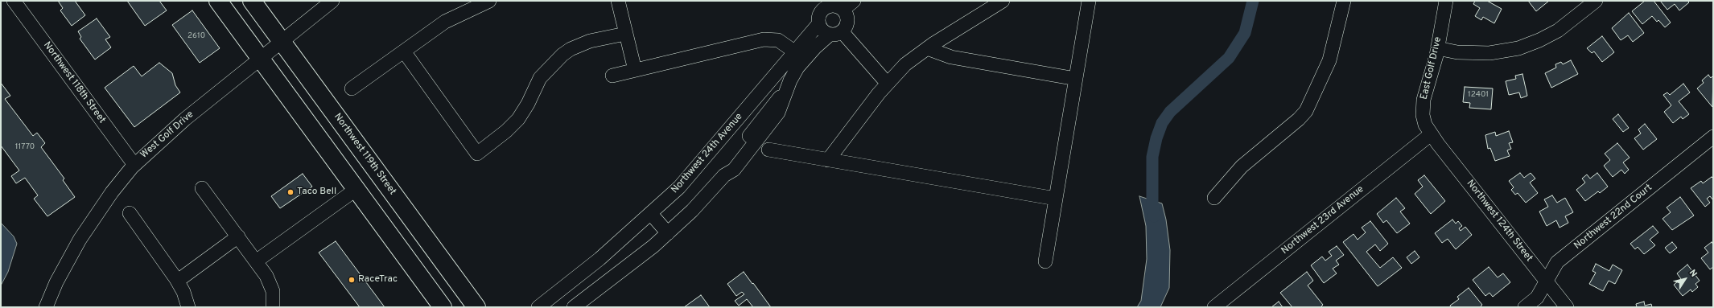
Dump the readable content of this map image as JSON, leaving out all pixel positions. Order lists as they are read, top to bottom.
{
  "streets": {
    "highway": ["Northwest 119th Street"],
    "street": [
      "East Golf Drive",
      "Northwest 118th Street",
      "West Golf Drive",
      "Northwest 24th Avenue",
      "Northwest 22nd Court",
      "Northwest 23rd Avenue",
      "Northwest 124th Street"
    ]
  },
  "crossings": [
    ["East Golf Drive", "Northwest 23rd Avenue"],
    ["East Golf Drive", "Northwest 124th Street"],
    ["Northwest 118th Street", "West Golf Drive"],
    ["West Golf Drive", "Northwest 119th Street"],
    ["Northwest 22nd Court", "Northwest 124th Street"],
    ["Northwest 23rd Avenue", "Northwest 124th Street"]
  ],
  "places": ["Taco Bell", "RaceTrac"],
  "house_numbers": ["2610", "12401", "11770"],
  "north": "top right"
}
